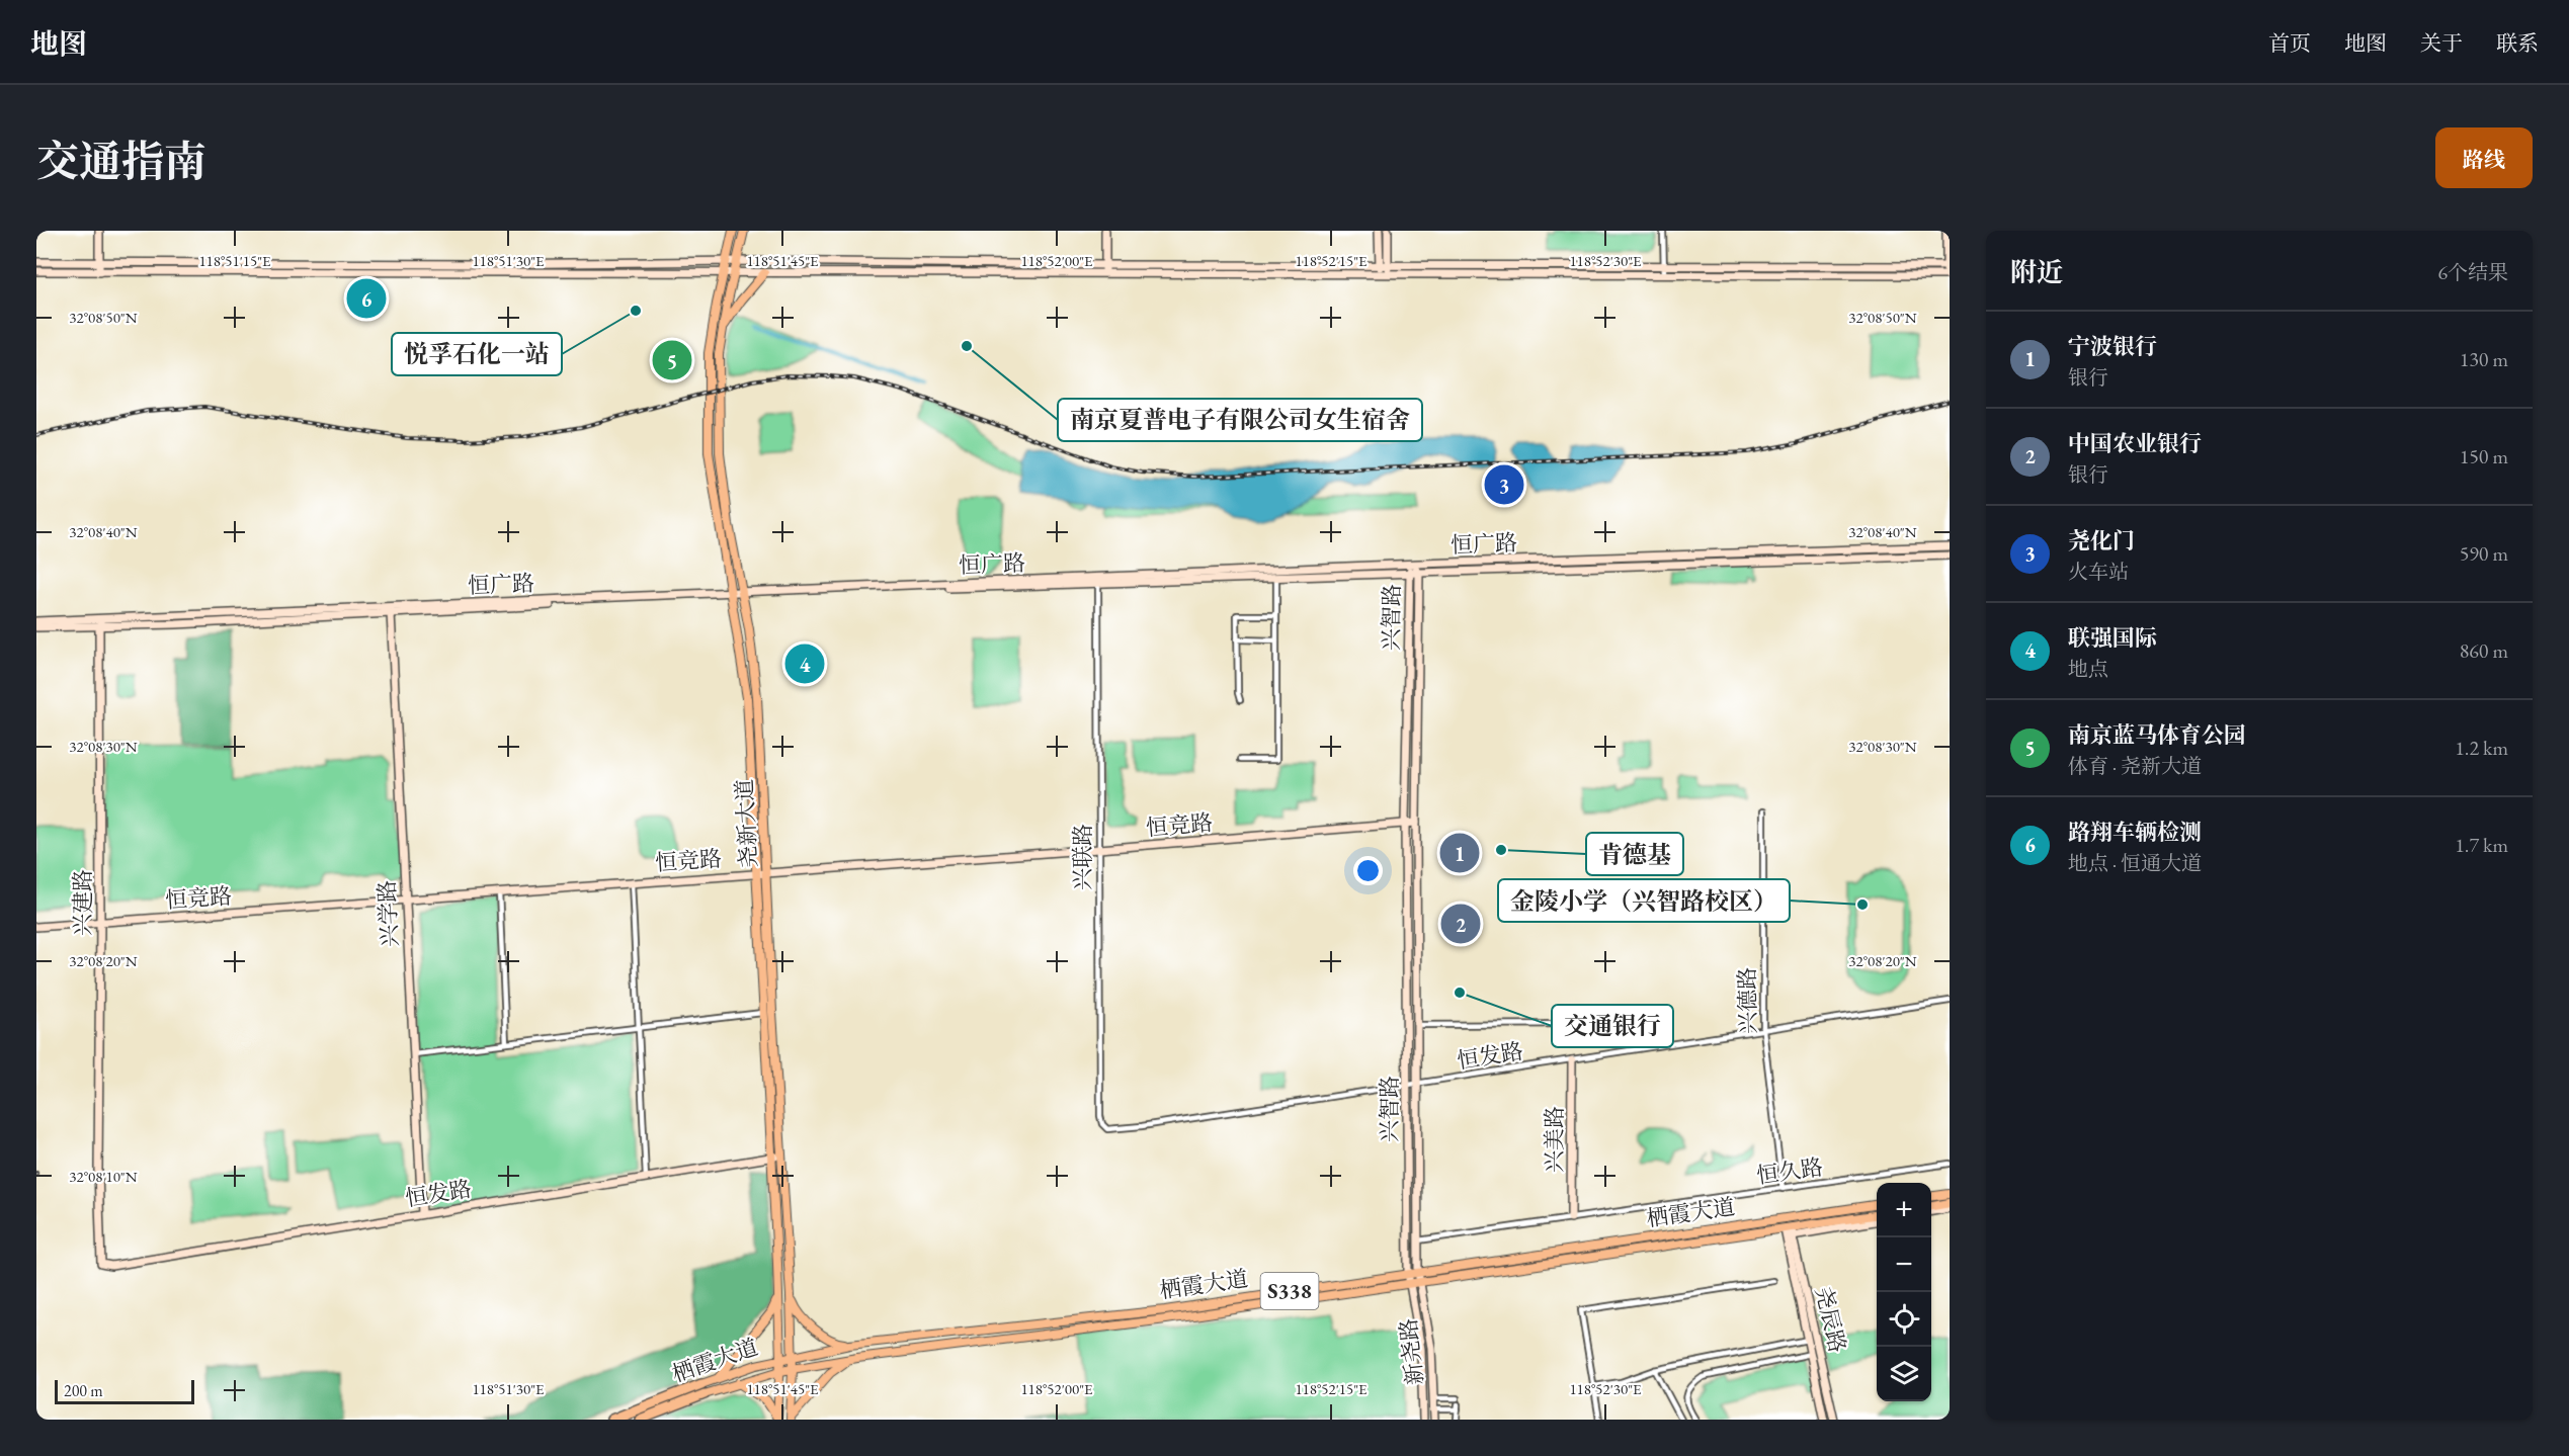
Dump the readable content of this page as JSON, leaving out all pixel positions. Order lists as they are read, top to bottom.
{
  "streets": {
    "highway": ["栖霞大道", "S338"],
    "main road": ["尧新大道"],
    "street": [
      "恒广路",
      "兴智路",
      "恒竞路",
      "兴联路",
      "兴建路",
      "兴学路",
      "兴德路",
      "恒发路",
      "兴美路",
      "恒久路",
      "尧辰路",
      "新尧路"
    ]
  },
  "crossings": [
    ["恒广路", "兴智路"],
    ["恒广路", "尧新大道"],
    ["恒广路", "兴联路"],
    ["恒广路", "兴建路"],
    ["恒广路", "兴学路"],
    ["兴智路", "恒竞路"],
    ["兴智路", "恒发路"],
    ["兴智路", "恒久路"],
    ["兴智路", "栖霞大道"],
    ["兴智路", "新尧路"],
    ["尧新大道", "恒竞路"],
    ["尧新大道", "恒发路"],
    ["尧新大道", "栖霞大道"],
    ["恒竞路", "兴联路"],
    ["恒竞路", "兴建路"],
    ["恒竞路", "兴学路"],
    ["兴联路", "恒发路"],
    ["兴建路", "恒发路"],
    ["兴学路", "恒发路"],
    ["兴德路", "恒发路"],
    ["兴德路", "恒久路"],
    ["恒发路", "兴美路"],
    ["兴美路", "恒久路"],
    ["栖霞大道", "尧辰路"],
    ["栖霞大道", "新尧路"]
  ],
  "places": [
    "悦孚石化一站",
    "南京夏普电子有限公司女生宿舍",
    "肯德基",
    "金陵小学（兴智路校区）",
    "交通银行"
  ],
  "scale_bar": "200 m",
  "page": {
    "header": "地图",
    "nav": [
      "首页",
      "地图",
      "关于",
      "联系"
    ],
    "title": "交通指南",
    "buttons": "路线",
    "heading": ["附近", "6个结果"],
    "pins": [
      "6",
      "5",
      "3",
      "4",
      "1",
      "2"
    ],
    "list": [
      {
        "mark": "1",
        "name": "宁波银行",
        "note": "银行",
        "value": "130 m"
      },
      {
        "mark": "2",
        "name": "中国农业银行",
        "note": "银行",
        "value": "150 m"
      },
      {
        "mark": "3",
        "name": "尧化门",
        "note": "火车站",
        "value": "590 m"
      },
      {
        "mark": "4",
        "name": "联强国际",
        "note": "地点",
        "value": "860 m"
      },
      {
        "mark": "5",
        "name": "南京蓝马体育公园",
        "note": "体育 · 尧新大道",
        "value": "1.2 km"
      },
      {
        "mark": "6",
        "name": "路翔车辆检测",
        "note": "地点 · 恒通大道",
        "value": "1.7 km"
      }
    ],
    "map_buttons": ["+", "−"],
    "scale": "200 m"
  },
  "coordinates": [
    "118°51'15\"E",
    "118°51'30\"E",
    "118°51'45\"E",
    "118°52'00\"E",
    "118°52'15\"E",
    "118°52'30\"E",
    "32°08'50\"N",
    "32°08'40\"N",
    "32°08'30\"N",
    "32°08'20\"N",
    "32°08'10\"N"
  ]
}
